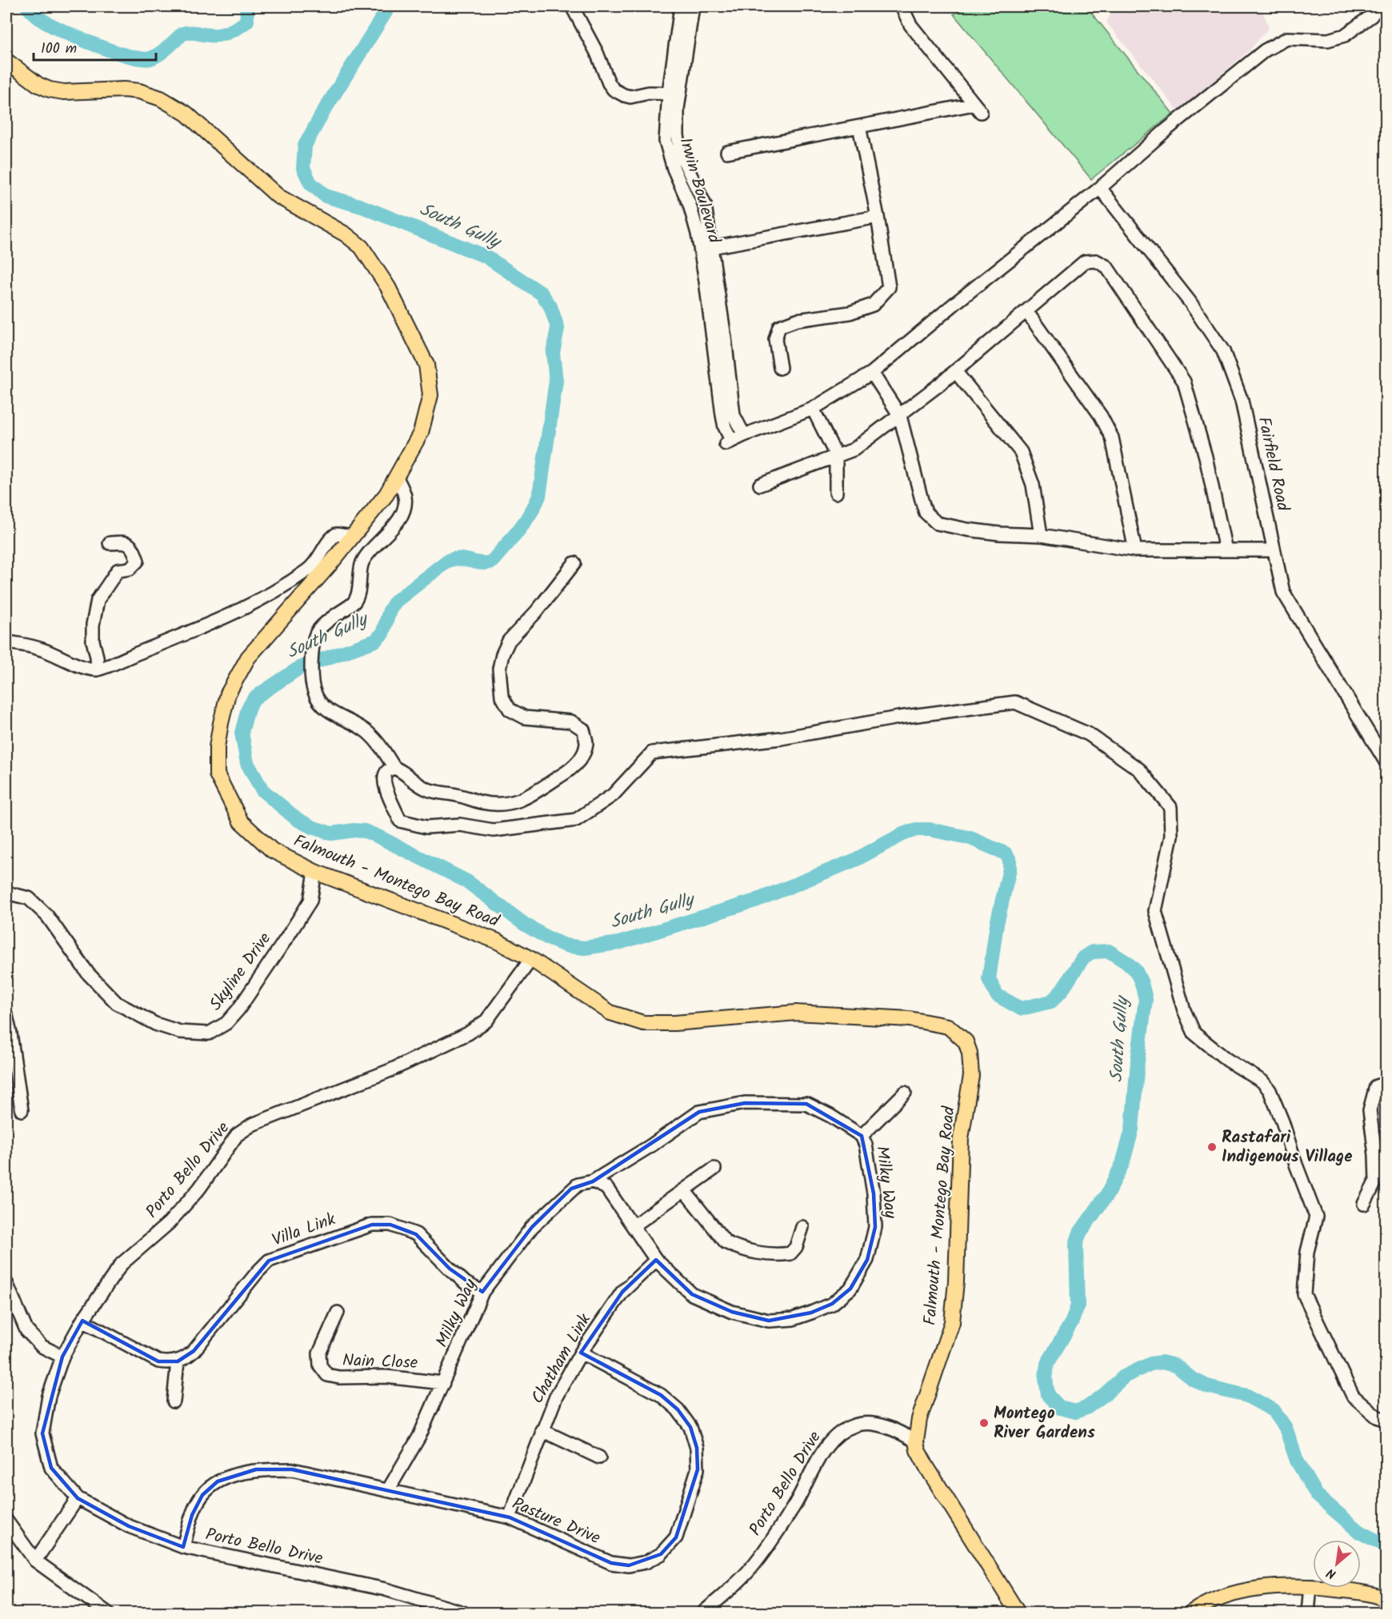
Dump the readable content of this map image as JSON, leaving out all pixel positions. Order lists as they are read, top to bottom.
{
  "streets": {
    "main road": ["Falmouth - Montego Bay Road"],
    "street": [
      "Irwin Boulevard",
      "Fairfield Road",
      "Skyline Drive",
      "Porto Bello Drive",
      "Milky Way",
      "Villa Link",
      "Chatham Link",
      "Nain Close",
      "Pasture Drive"
    ]
  },
  "crossings": [
    ["Falmouth - Montego Bay Road", "Skyline Drive"],
    ["Falmouth - Montego Bay Road", "Porto Bello Drive"],
    ["Porto Bello Drive", "Pasture Drive"],
    ["Milky Way", "Villa Link"],
    ["Milky Way", "Chatham Link"],
    ["Milky Way", "Nain Close"],
    ["Milky Way", "Pasture Drive"],
    ["Chatham Link", "Pasture Drive"]
  ],
  "water": ["South Gully"],
  "places": ["Rastafari Indigenous Village", "Montego River Gardens"],
  "scale_bar": "100 m",
  "north": "bottom left"
}
